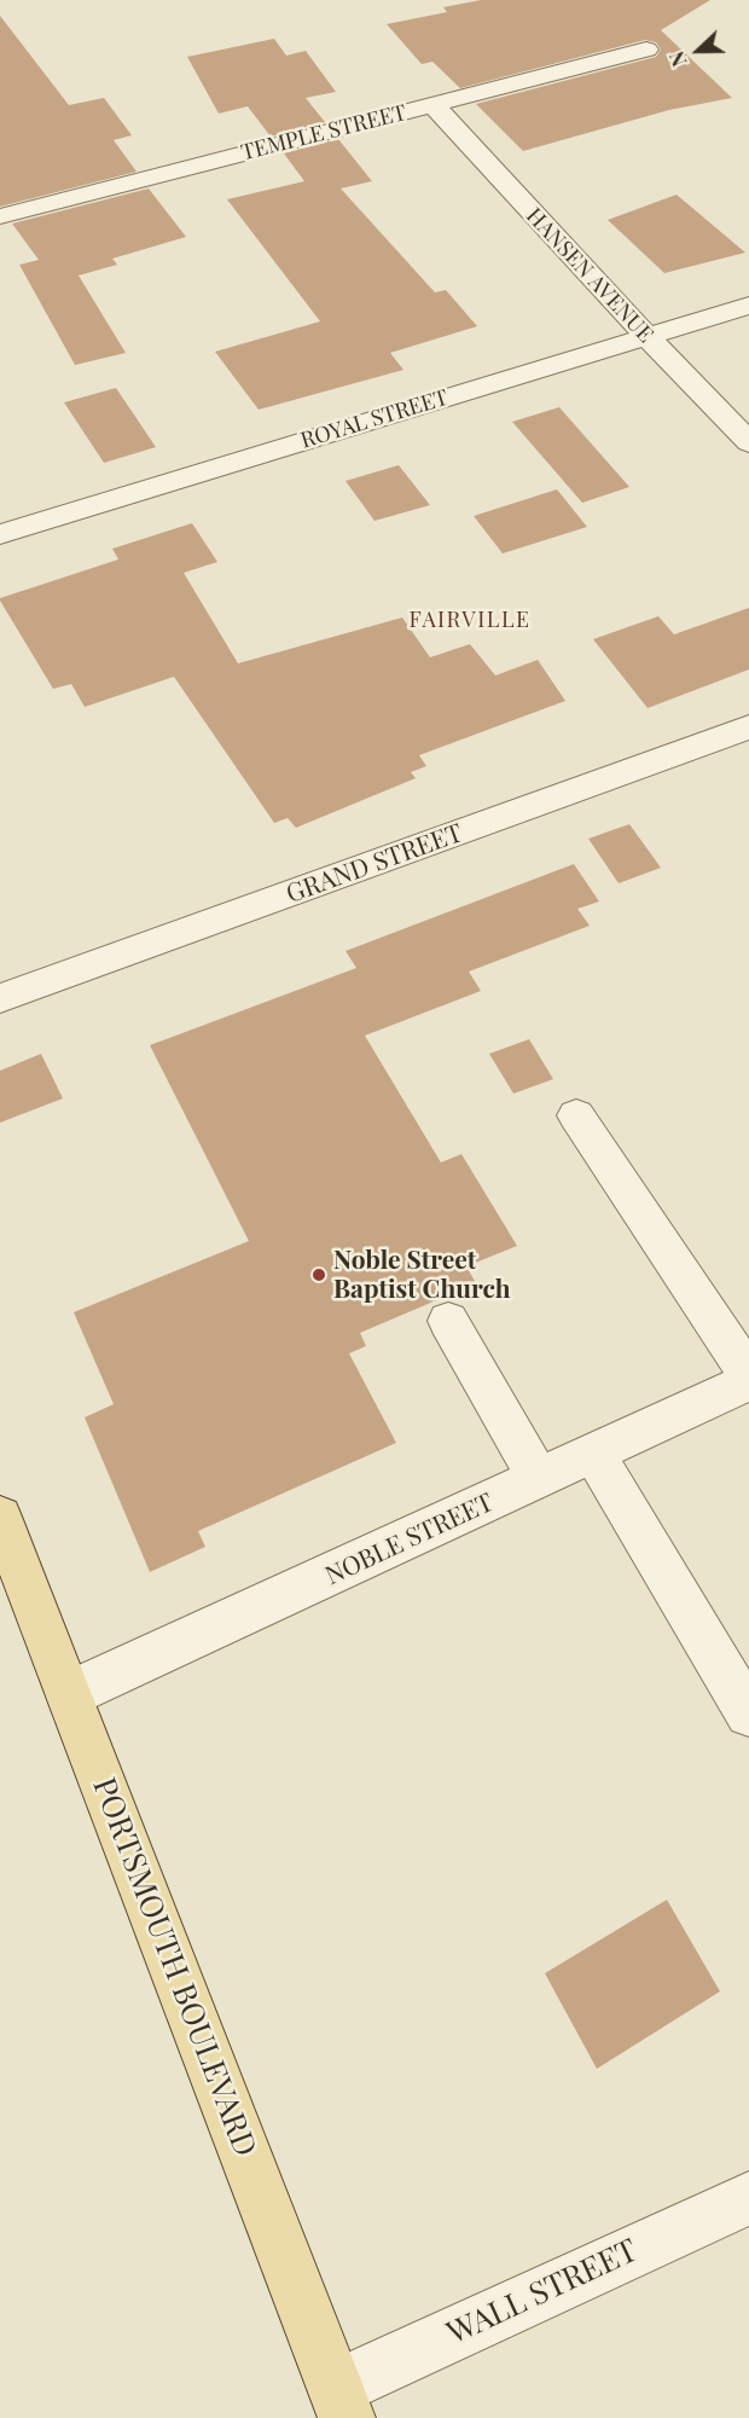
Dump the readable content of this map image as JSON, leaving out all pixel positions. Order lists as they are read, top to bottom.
{
  "streets": {
    "main road": ["PORTSMOUTH BOULEVARD"],
    "street": [
      "TEMPLE STREET",
      "HANSEN AVENUE",
      "ROYAL STREET",
      "GRAND STREET",
      "NOBLE STREET",
      "WALL STREET"
    ]
  },
  "crossings": [
    ["TEMPLE STREET", "HANSEN AVENUE"],
    ["HANSEN AVENUE", "ROYAL STREET"],
    ["NOBLE STREET", "PORTSMOUTH BOULEVARD"],
    ["PORTSMOUTH BOULEVARD", "WALL STREET"]
  ],
  "districts": ["FAIRVILLE"],
  "places": ["Noble Street Baptist Church"],
  "north": "left"
}
